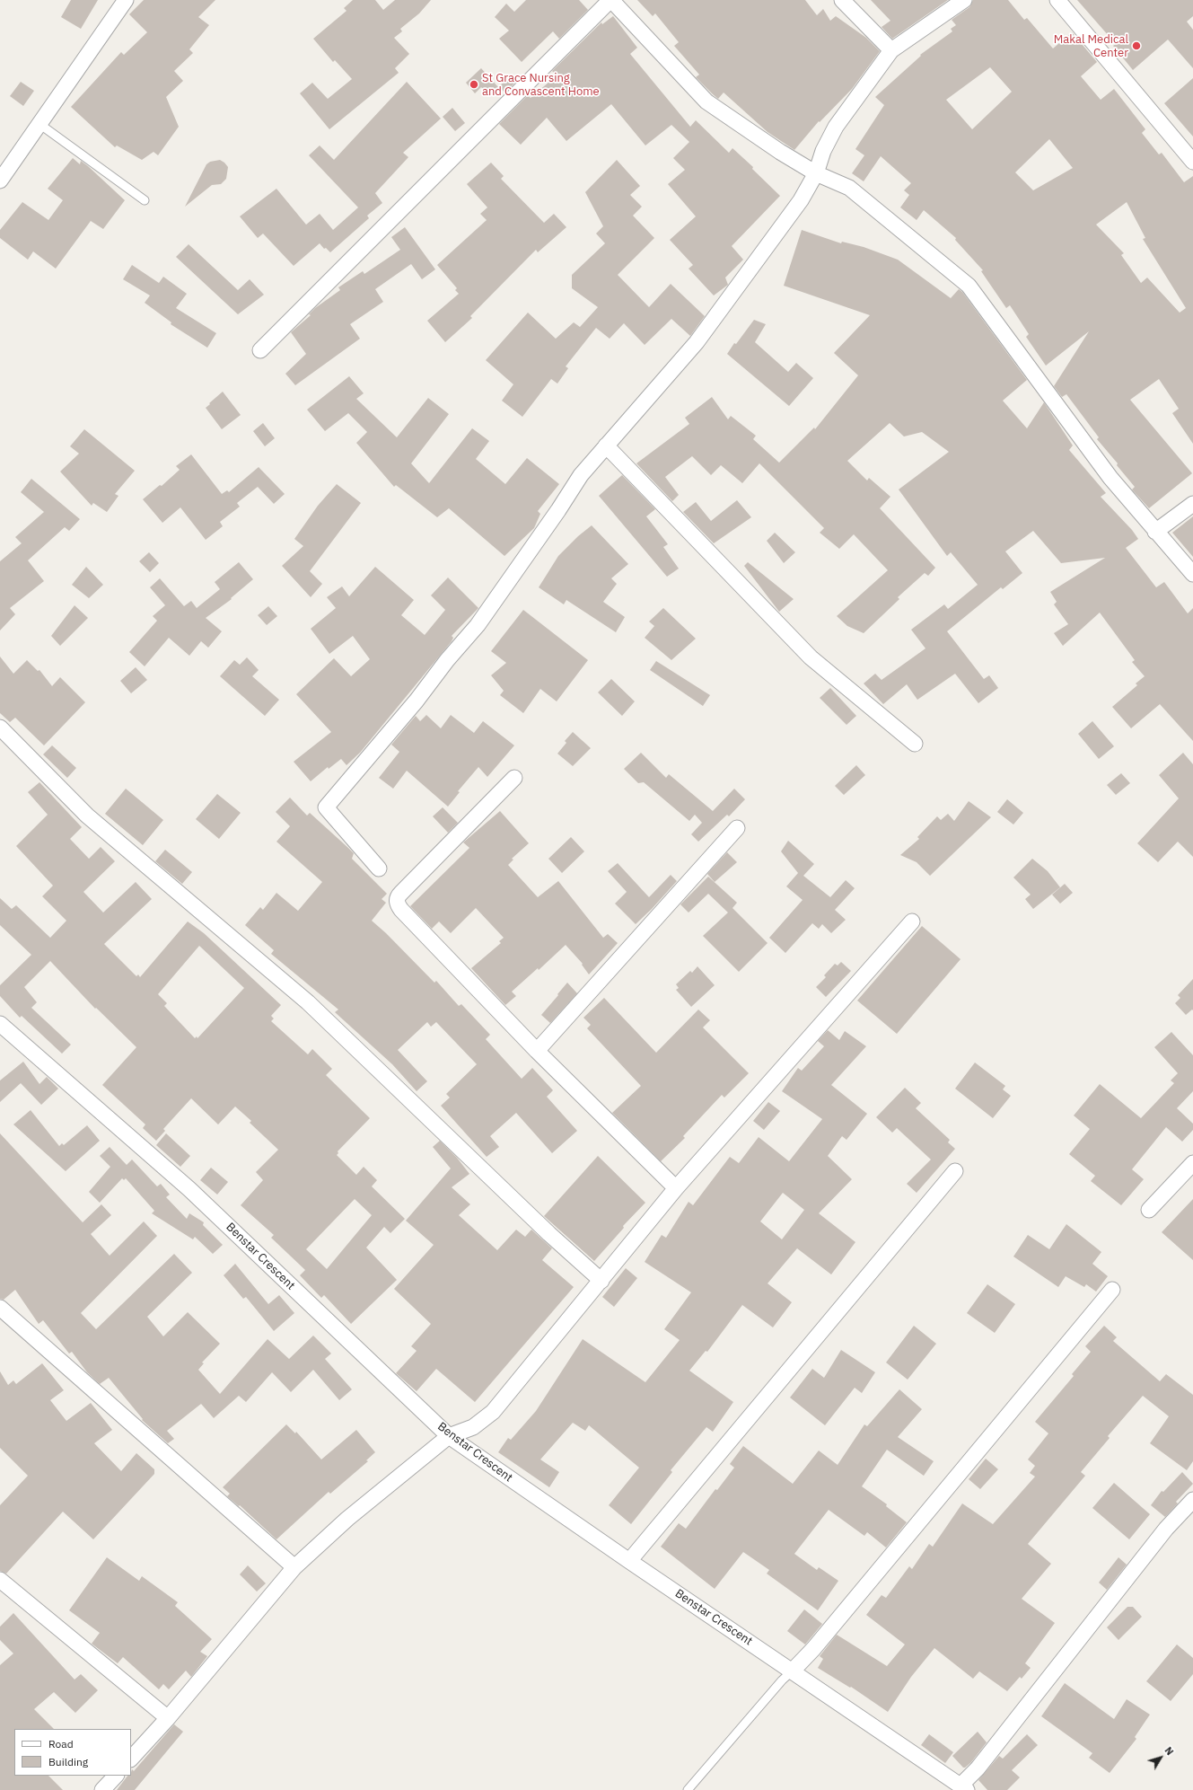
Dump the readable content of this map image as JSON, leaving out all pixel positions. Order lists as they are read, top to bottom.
{
  "streets": {
    "street": ["Benstar Crescent"]
  },
  "places": ["Makal Medical Center", "St Grace Nursing and Convascent Home"],
  "legend": ["Road", "Building"],
  "north": "top right"
}
